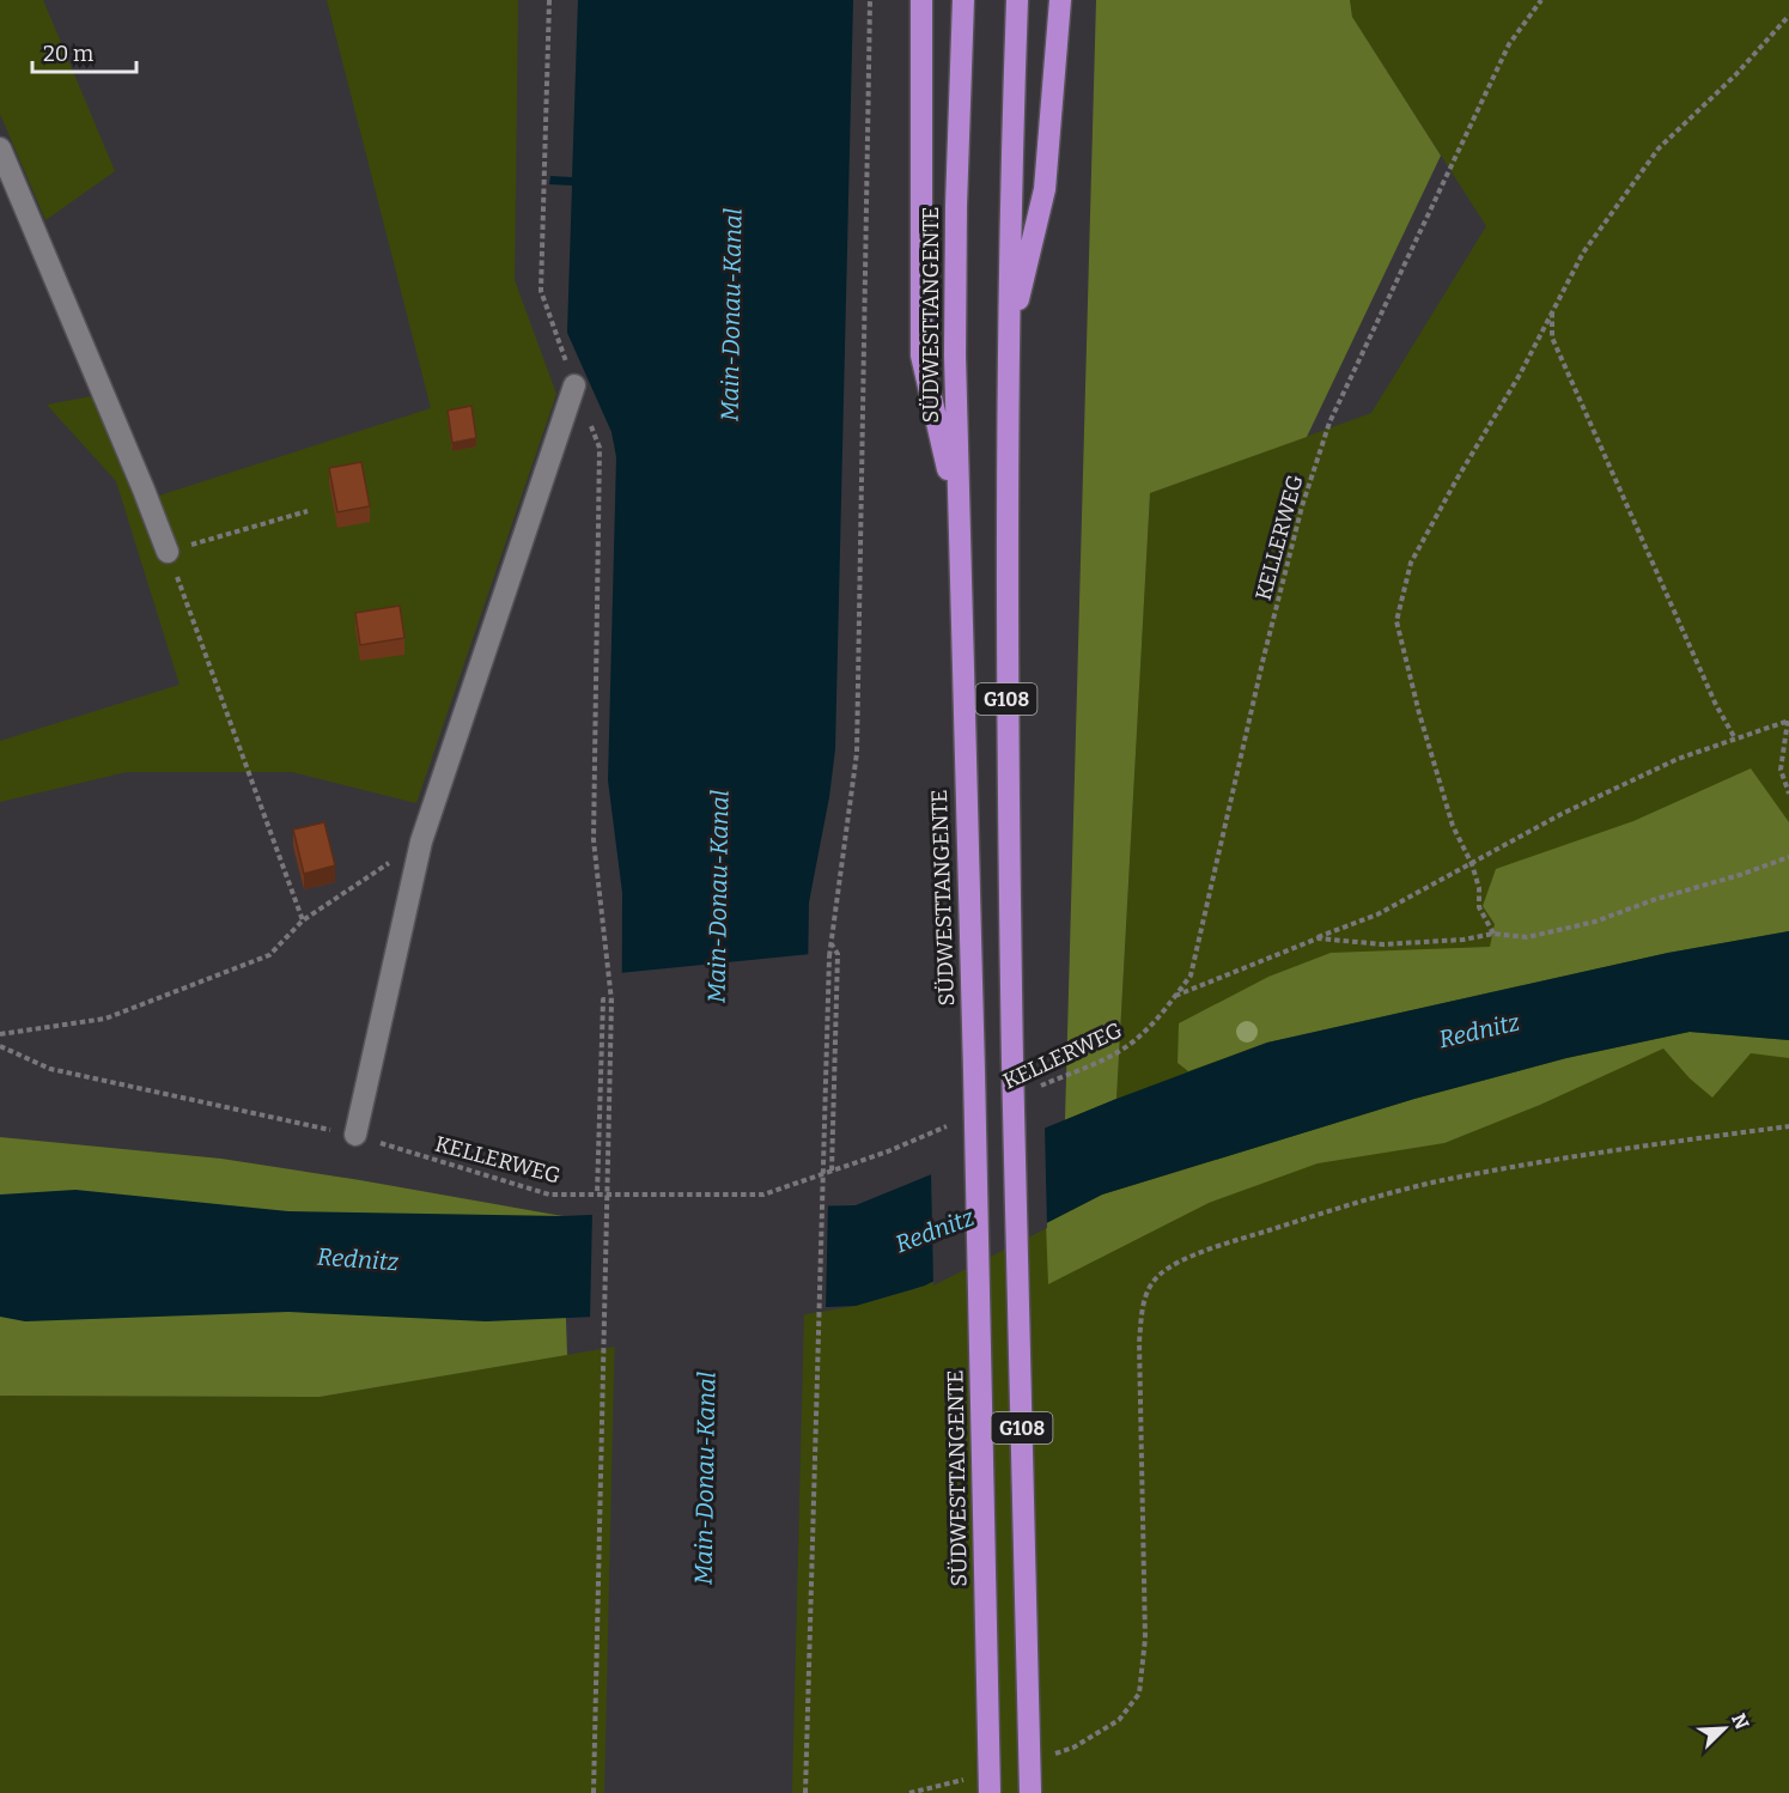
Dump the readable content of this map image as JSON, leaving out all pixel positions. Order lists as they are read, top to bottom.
{
  "streets": {
    "highway": ["SÜDWESTTANGENTE", "G108"],
    "path": ["KELLERWEG"]
  },
  "water": ["Main-Donau-Kanal", "Rednitz"],
  "scale_bar": "20 m",
  "north": "top right"
}
